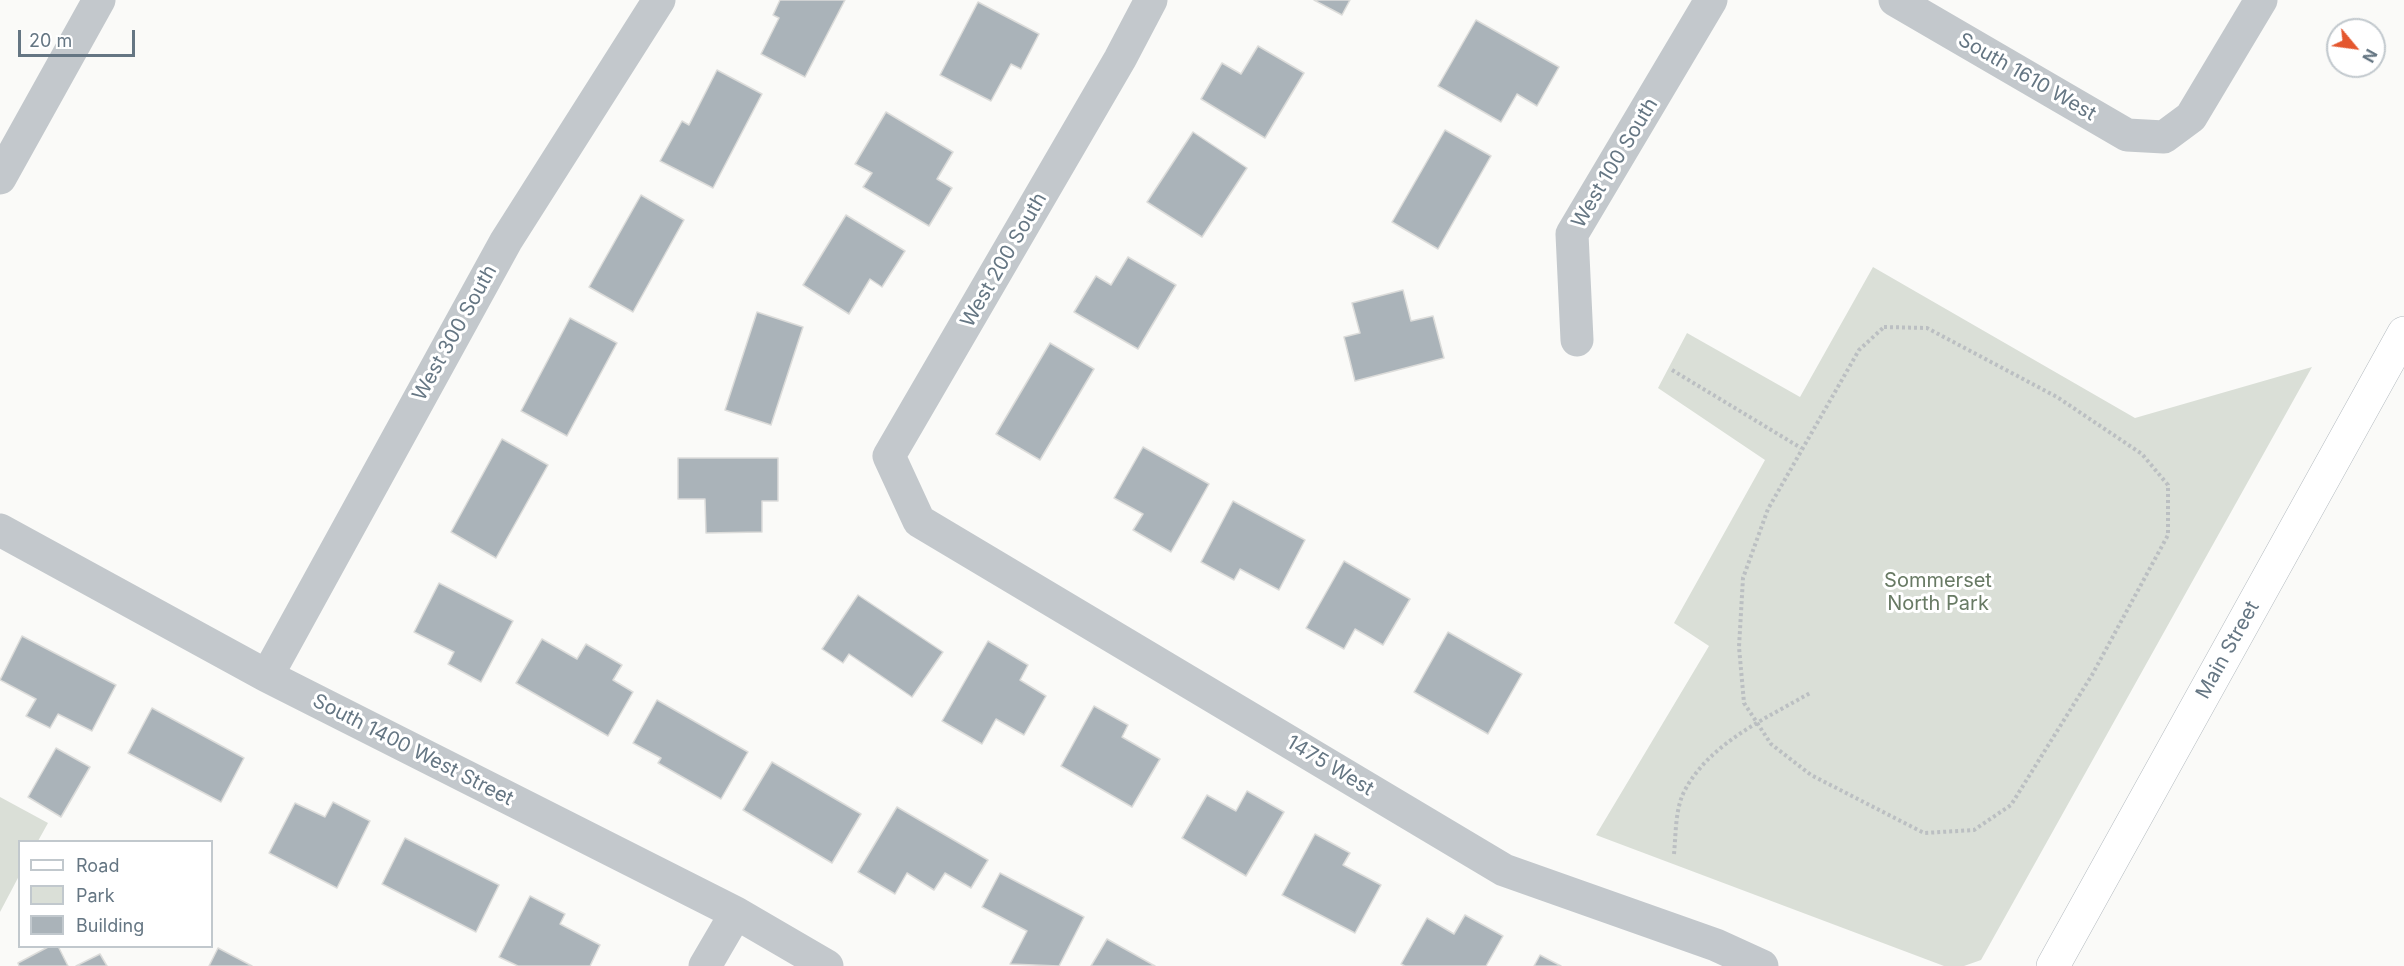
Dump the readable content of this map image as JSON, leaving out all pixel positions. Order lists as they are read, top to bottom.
{
  "streets": {
    "main road": ["Main Street"],
    "street": [
      "South 1610 West",
      "West 100 South",
      "West 200 South",
      "West 300 South",
      "South 1400 West Street",
      "1475 West"
    ]
  },
  "crossings": [
    ["West 200 South", "1475 West"],
    ["West 300 South", "South 1400 West Street"]
  ],
  "parks": ["Sommerset North Park"],
  "legend": ["Road", "Park", "Building"],
  "scale_bar": "20 m",
  "north": "bottom right"
}
